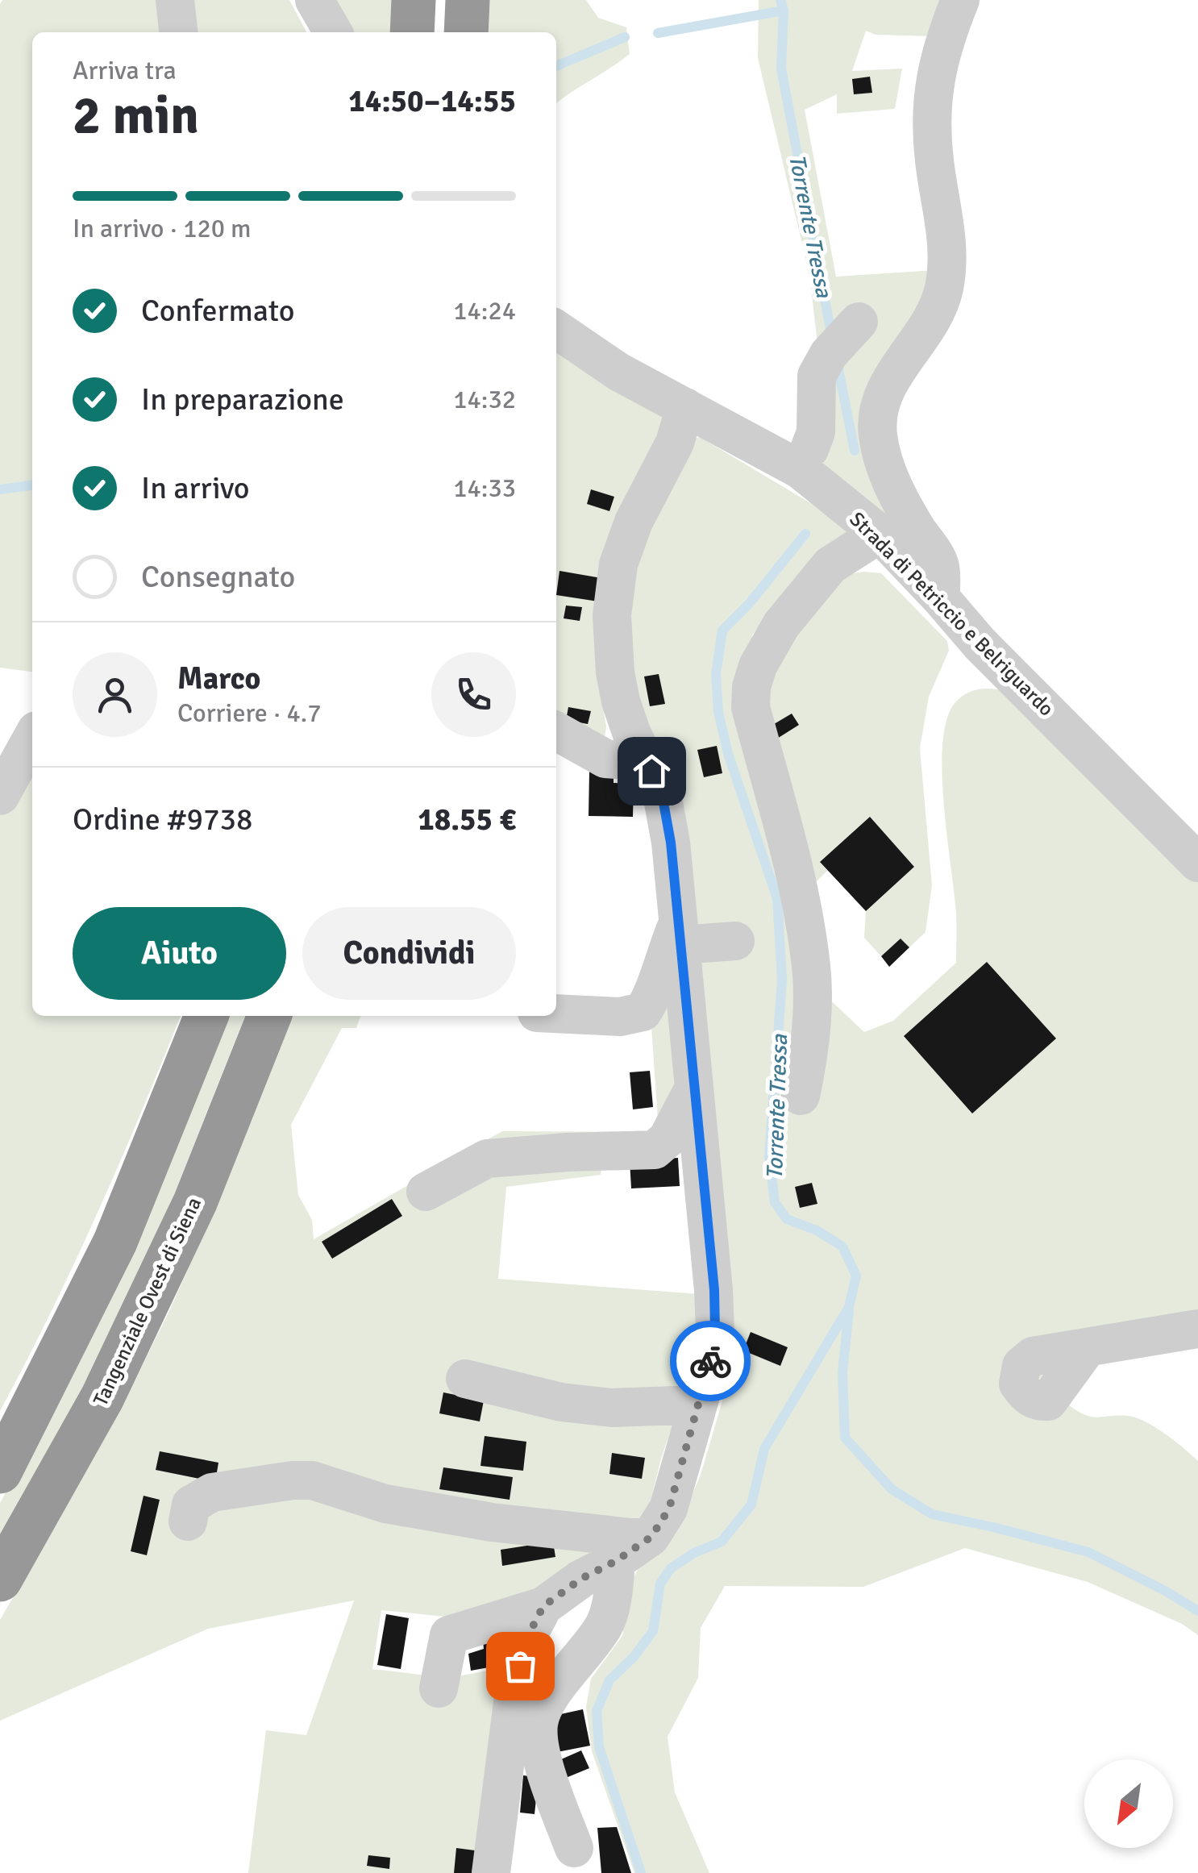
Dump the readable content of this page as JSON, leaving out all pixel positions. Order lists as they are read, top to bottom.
{
  "streets": {
    "highway": ["Tangenziale Ovest di Siena"],
    "street": ["Strada di Petriccio e Belriguardo"]
  },
  "water": ["Torrente Tressa"],
  "north": "bottom left",
  "page": {
    "heading": ["2 min", "Arriva tra", "14:50–14:55"],
    "panel": [
      "Marco",
      "Corriere · 4.7",
      "Ordine #9738",
      "18.55 €"
    ],
    "bar": "In arrivo · 120 m",
    "list": [
      ["Confermato", "14:24"],
      ["In preparazione", "14:32"],
      ["In arrivo", "14:33"],
      "Consegnato"
    ],
    "buttons": ["Aiuto", "Condividi"]
  }
}
